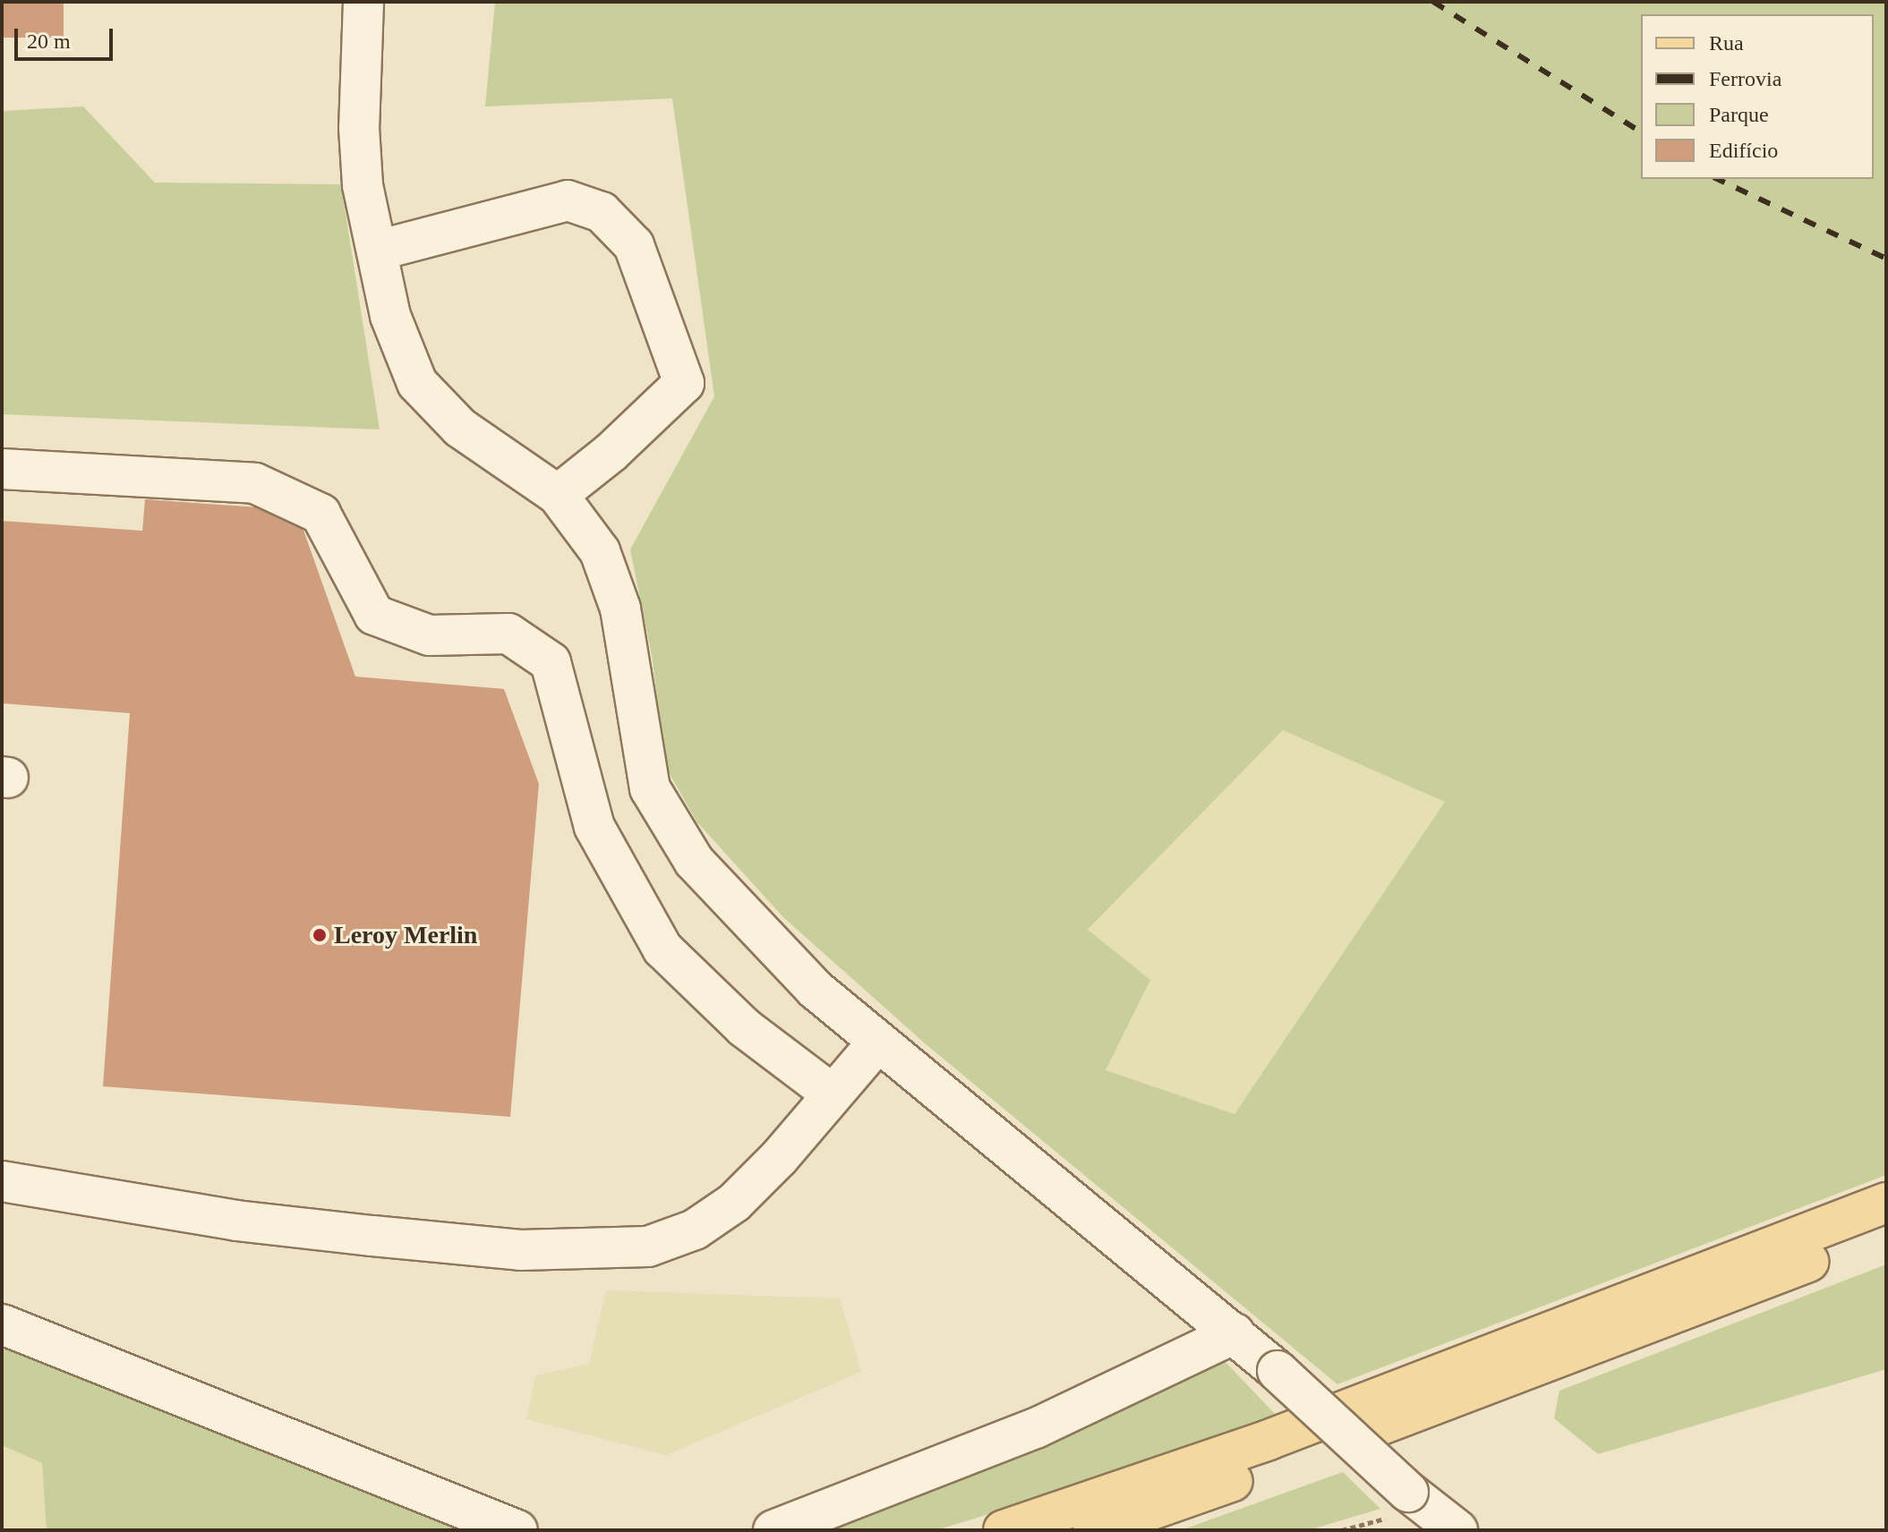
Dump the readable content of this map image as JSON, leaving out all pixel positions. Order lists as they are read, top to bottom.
{
  "places": ["Leroy Merlin"],
  "legend": [
    "Rua",
    "Ferrovia",
    "Parque",
    "Edifício"
  ],
  "scale_bar": "20 m"
}
